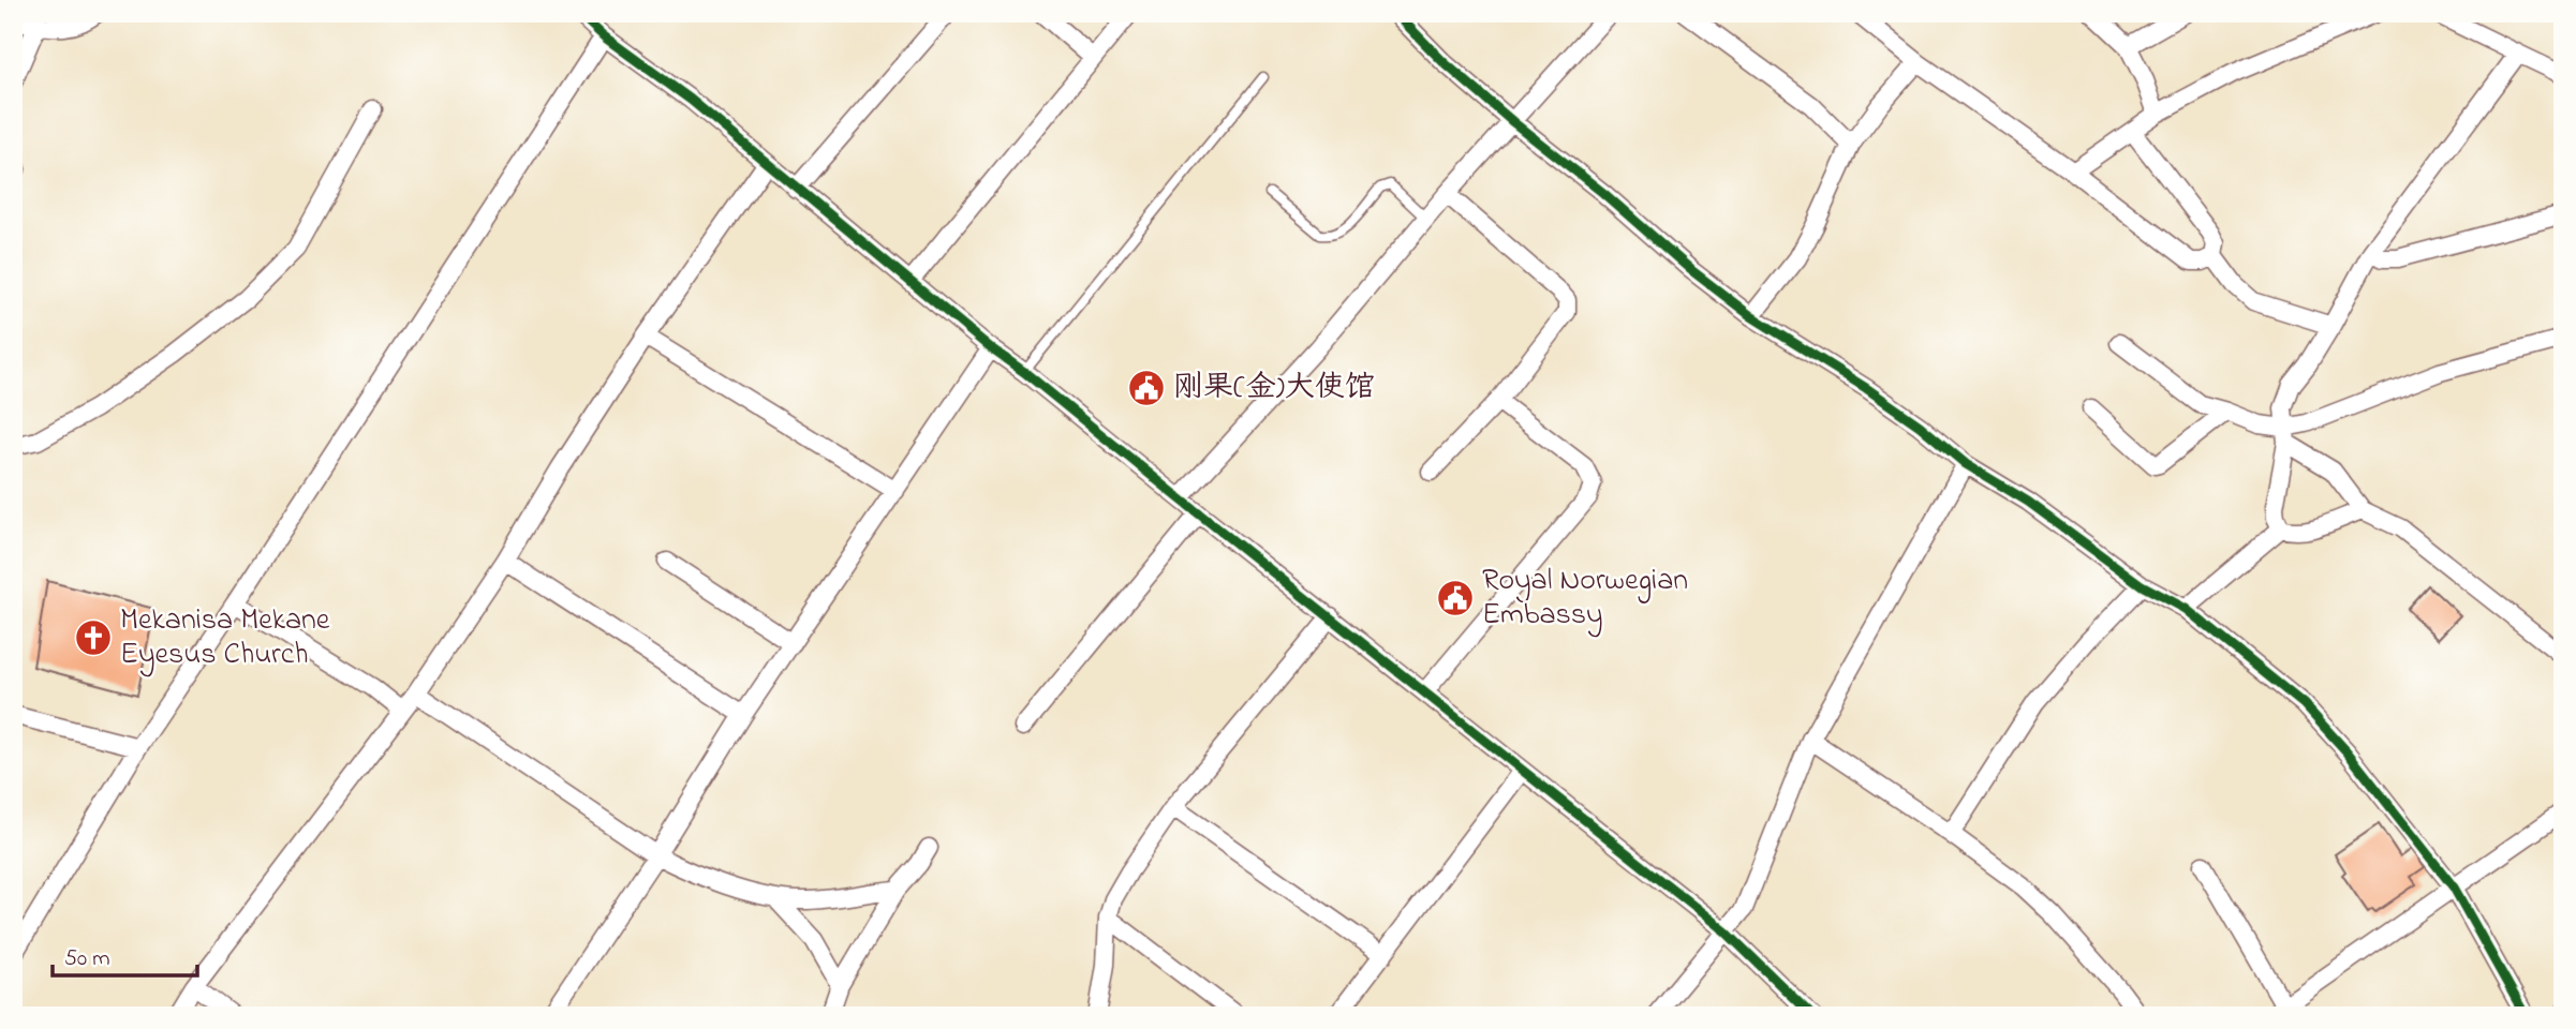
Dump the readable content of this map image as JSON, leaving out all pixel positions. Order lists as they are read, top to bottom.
{
  "places": {
    "public building": ["刚果(金)大使馆", "Royal Norwegian Embassy"],
    "church": ["Mekanisa Mekane Eyesus Church"]
  },
  "scale_bar": "50 m"
}
